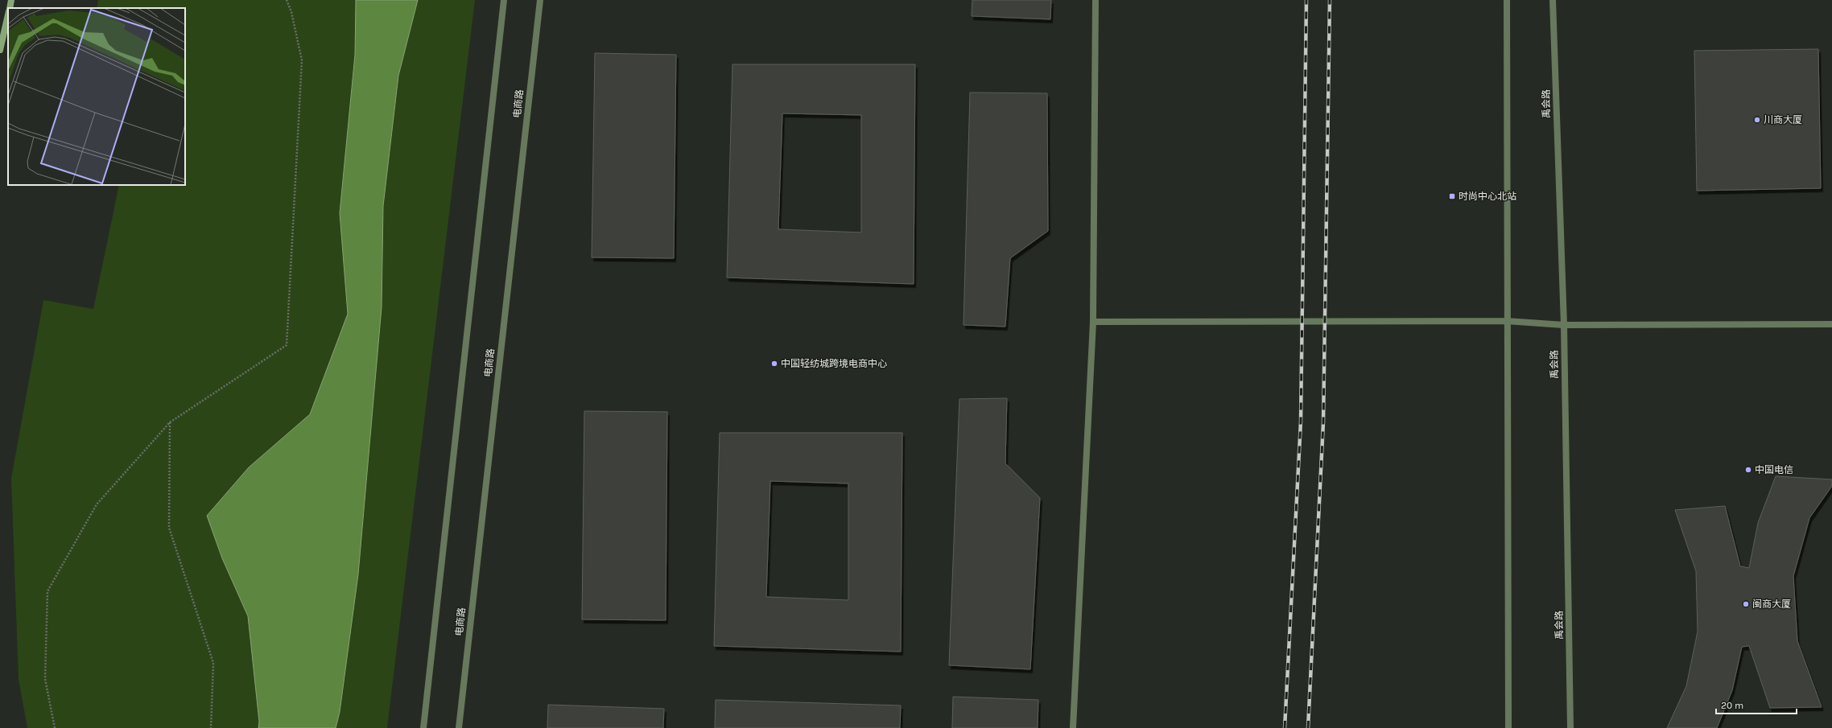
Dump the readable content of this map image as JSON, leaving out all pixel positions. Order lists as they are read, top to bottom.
{
  "streets": {
    "street": ["电商路", "禹会路"]
  },
  "places": {
    "other": [
      "川商大厦",
      "中国轻纺城跨境电商中心",
      "中国电信",
      "闽商大厦"
    ],
    "transit": ["时尚中心北站"]
  },
  "scale_bar": "20 m"
}
